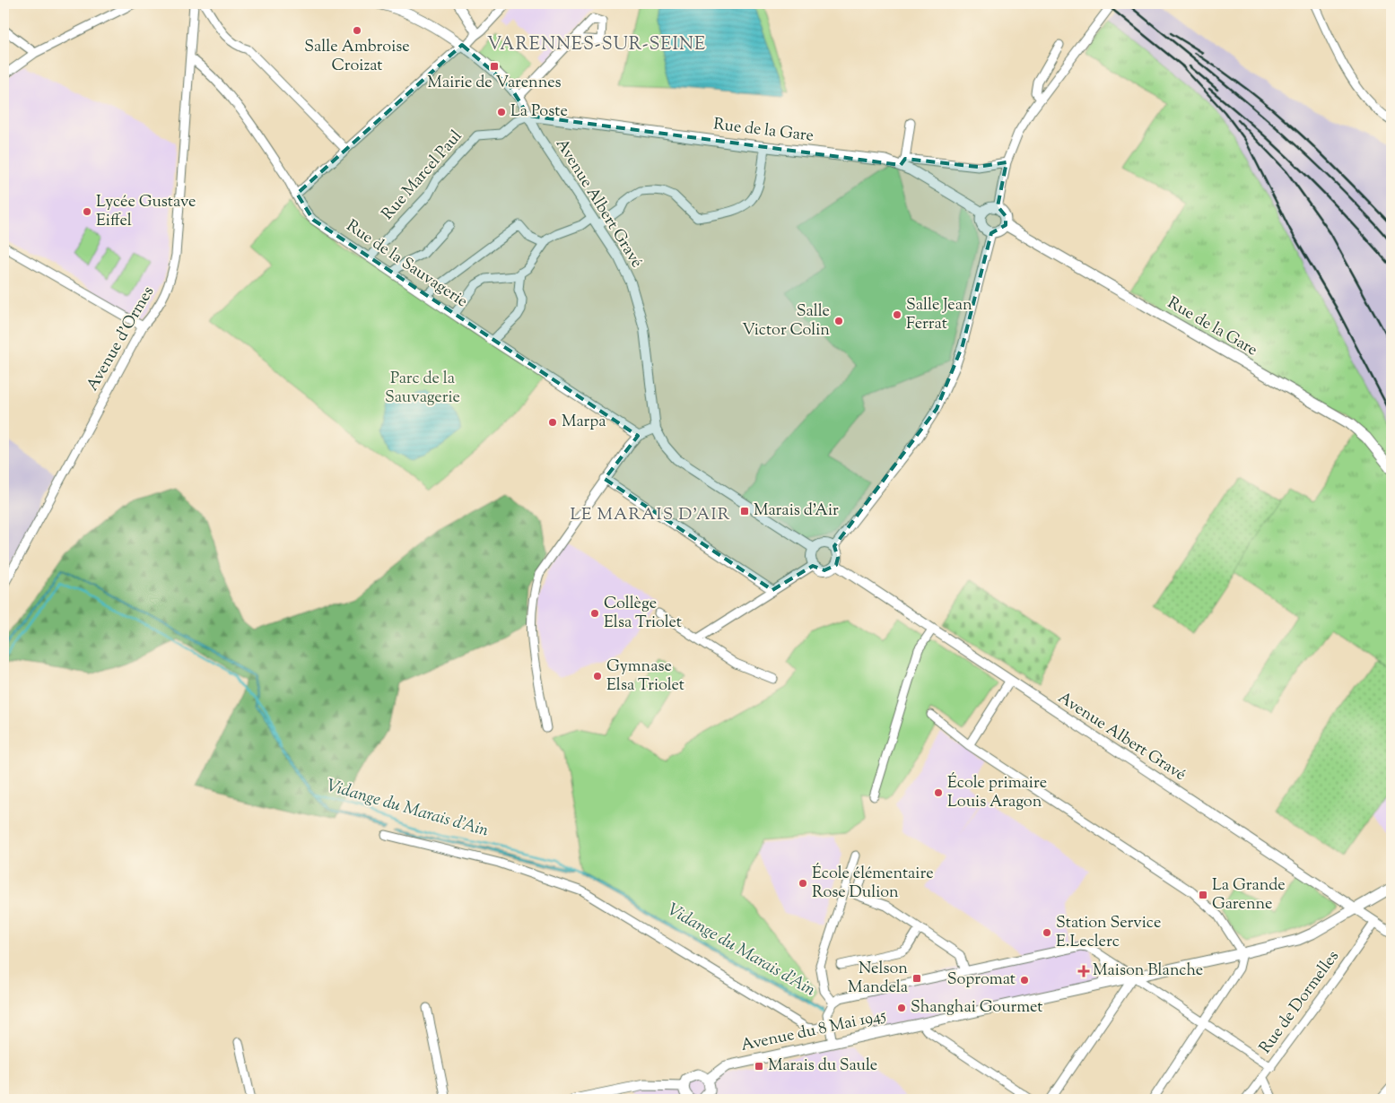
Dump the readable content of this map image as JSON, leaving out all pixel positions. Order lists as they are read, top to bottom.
{
  "streets": {
    "main road": ["Rue de la Gare", "Avenue du 8 Mai 1945"],
    "street": [
      "Rue Marcel Paul",
      "Avenue Albert Gravé",
      "Rue de la Sauvagerie",
      "Avenue d'Ormes",
      "Rue de Dormelles"
    ]
  },
  "crossings": [
    ["Rue de la Gare", "Rue Marcel Paul"],
    ["Rue de la Gare", "Avenue Albert Gravé"],
    ["Rue Marcel Paul", "Avenue Albert Gravé"],
    ["Rue Marcel Paul", "Rue de la Sauvagerie"],
    ["Avenue Albert Gravé", "Rue de Dormelles"],
    ["Avenue Albert Gravé", "Avenue du 8 Mai 1945"],
    ["Rue de la Sauvagerie", "Avenue d'Ormes"]
  ],
  "districts": ["VARENNES-SUR-SEINE", "LE MARAIS D'AIR"],
  "water": ["Vidange du Marais d'Ain"],
  "parks": ["Parc de la Sauvagerie"],
  "places": {
    "other": [
      "Salle Ambroise Croizat",
      "La Poste",
      "Lycée Gustave Eiffel",
      "Salle Jean Ferrat",
      "Salle Victor Colin",
      "Marpa",
      "Collège Elsa Triolet",
      "Gymnase Elsa Triolet",
      "École primaire Louis Aragon",
      "École élémentaire Rose Dulion",
      "Station Service E.Leclerc",
      "Sopromat",
      "Shanghai Gourmet"
    ],
    "transit": [
      "Mairie de Varennes",
      "Marais d'Air",
      "La Grande Garenne",
      "Nelson Mandela",
      "Marais du Saule"
    ],
    "health": ["Maison Blanche"]
  }
}
